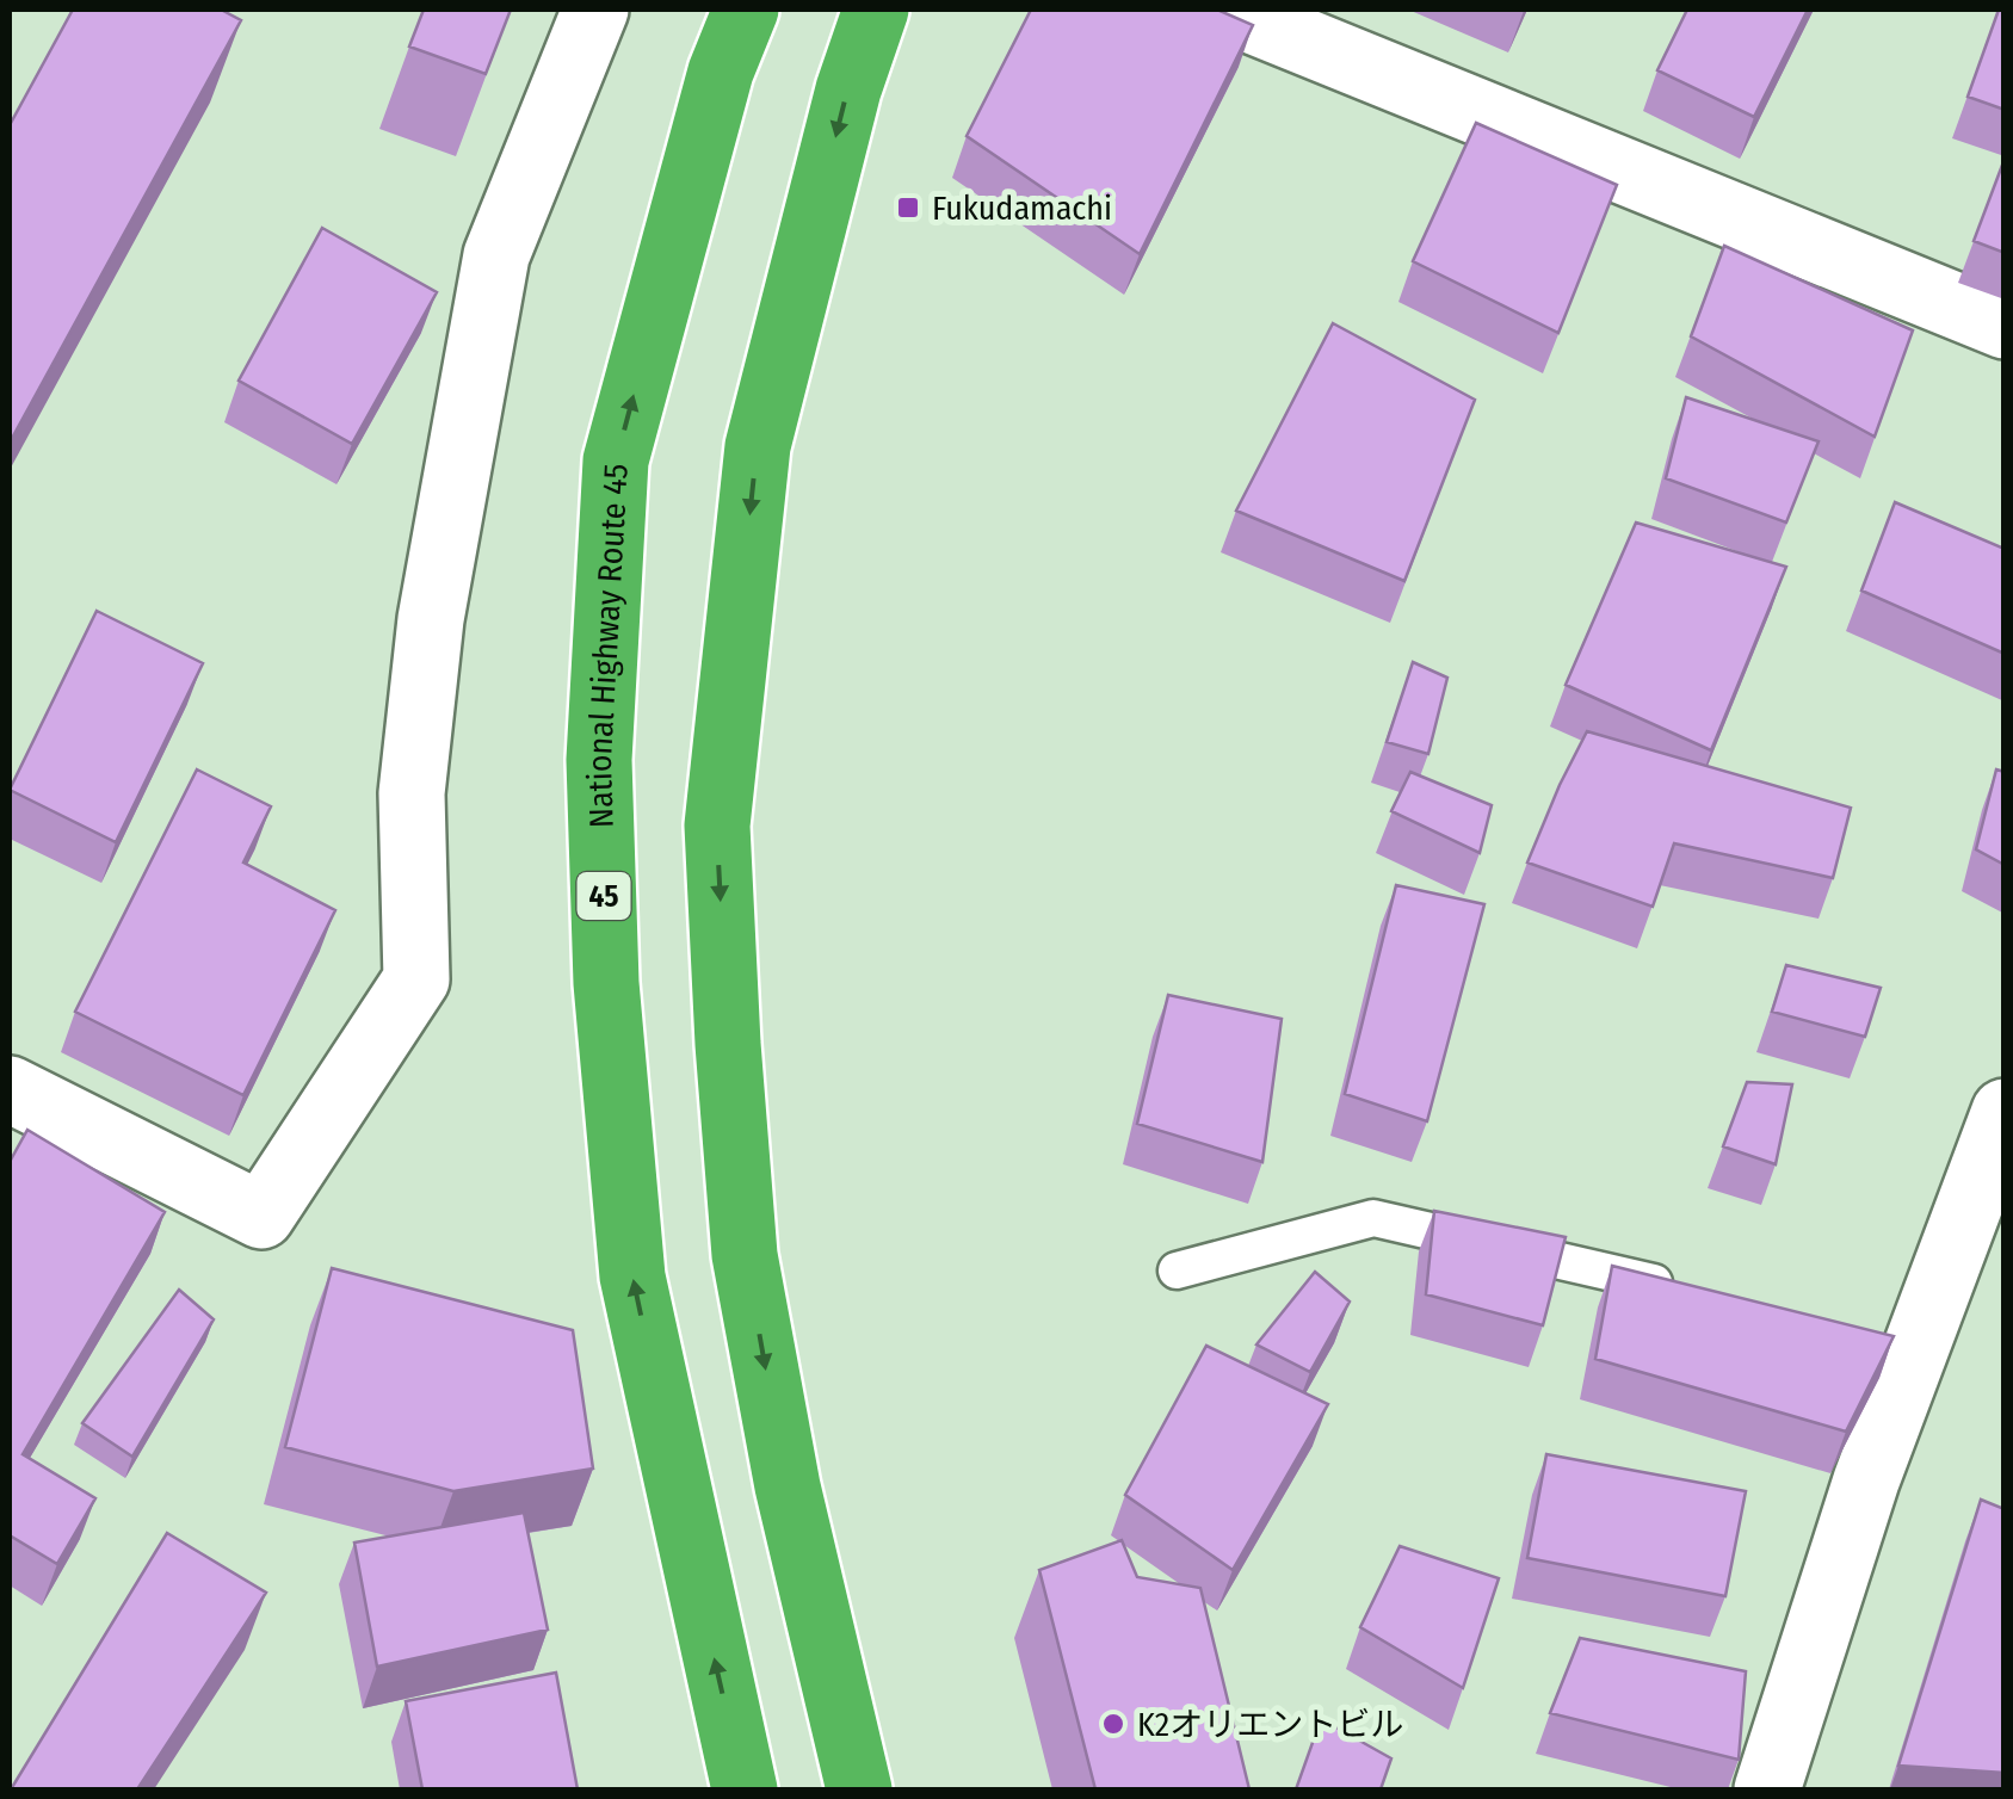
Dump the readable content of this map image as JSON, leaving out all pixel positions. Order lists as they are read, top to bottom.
{
  "streets": {
    "highway": ["National Highway Route 45", "45"]
  },
  "places": {
    "transit": ["Fukudamachi"],
    "other": ["K2オリエントビル"]
  }
}
